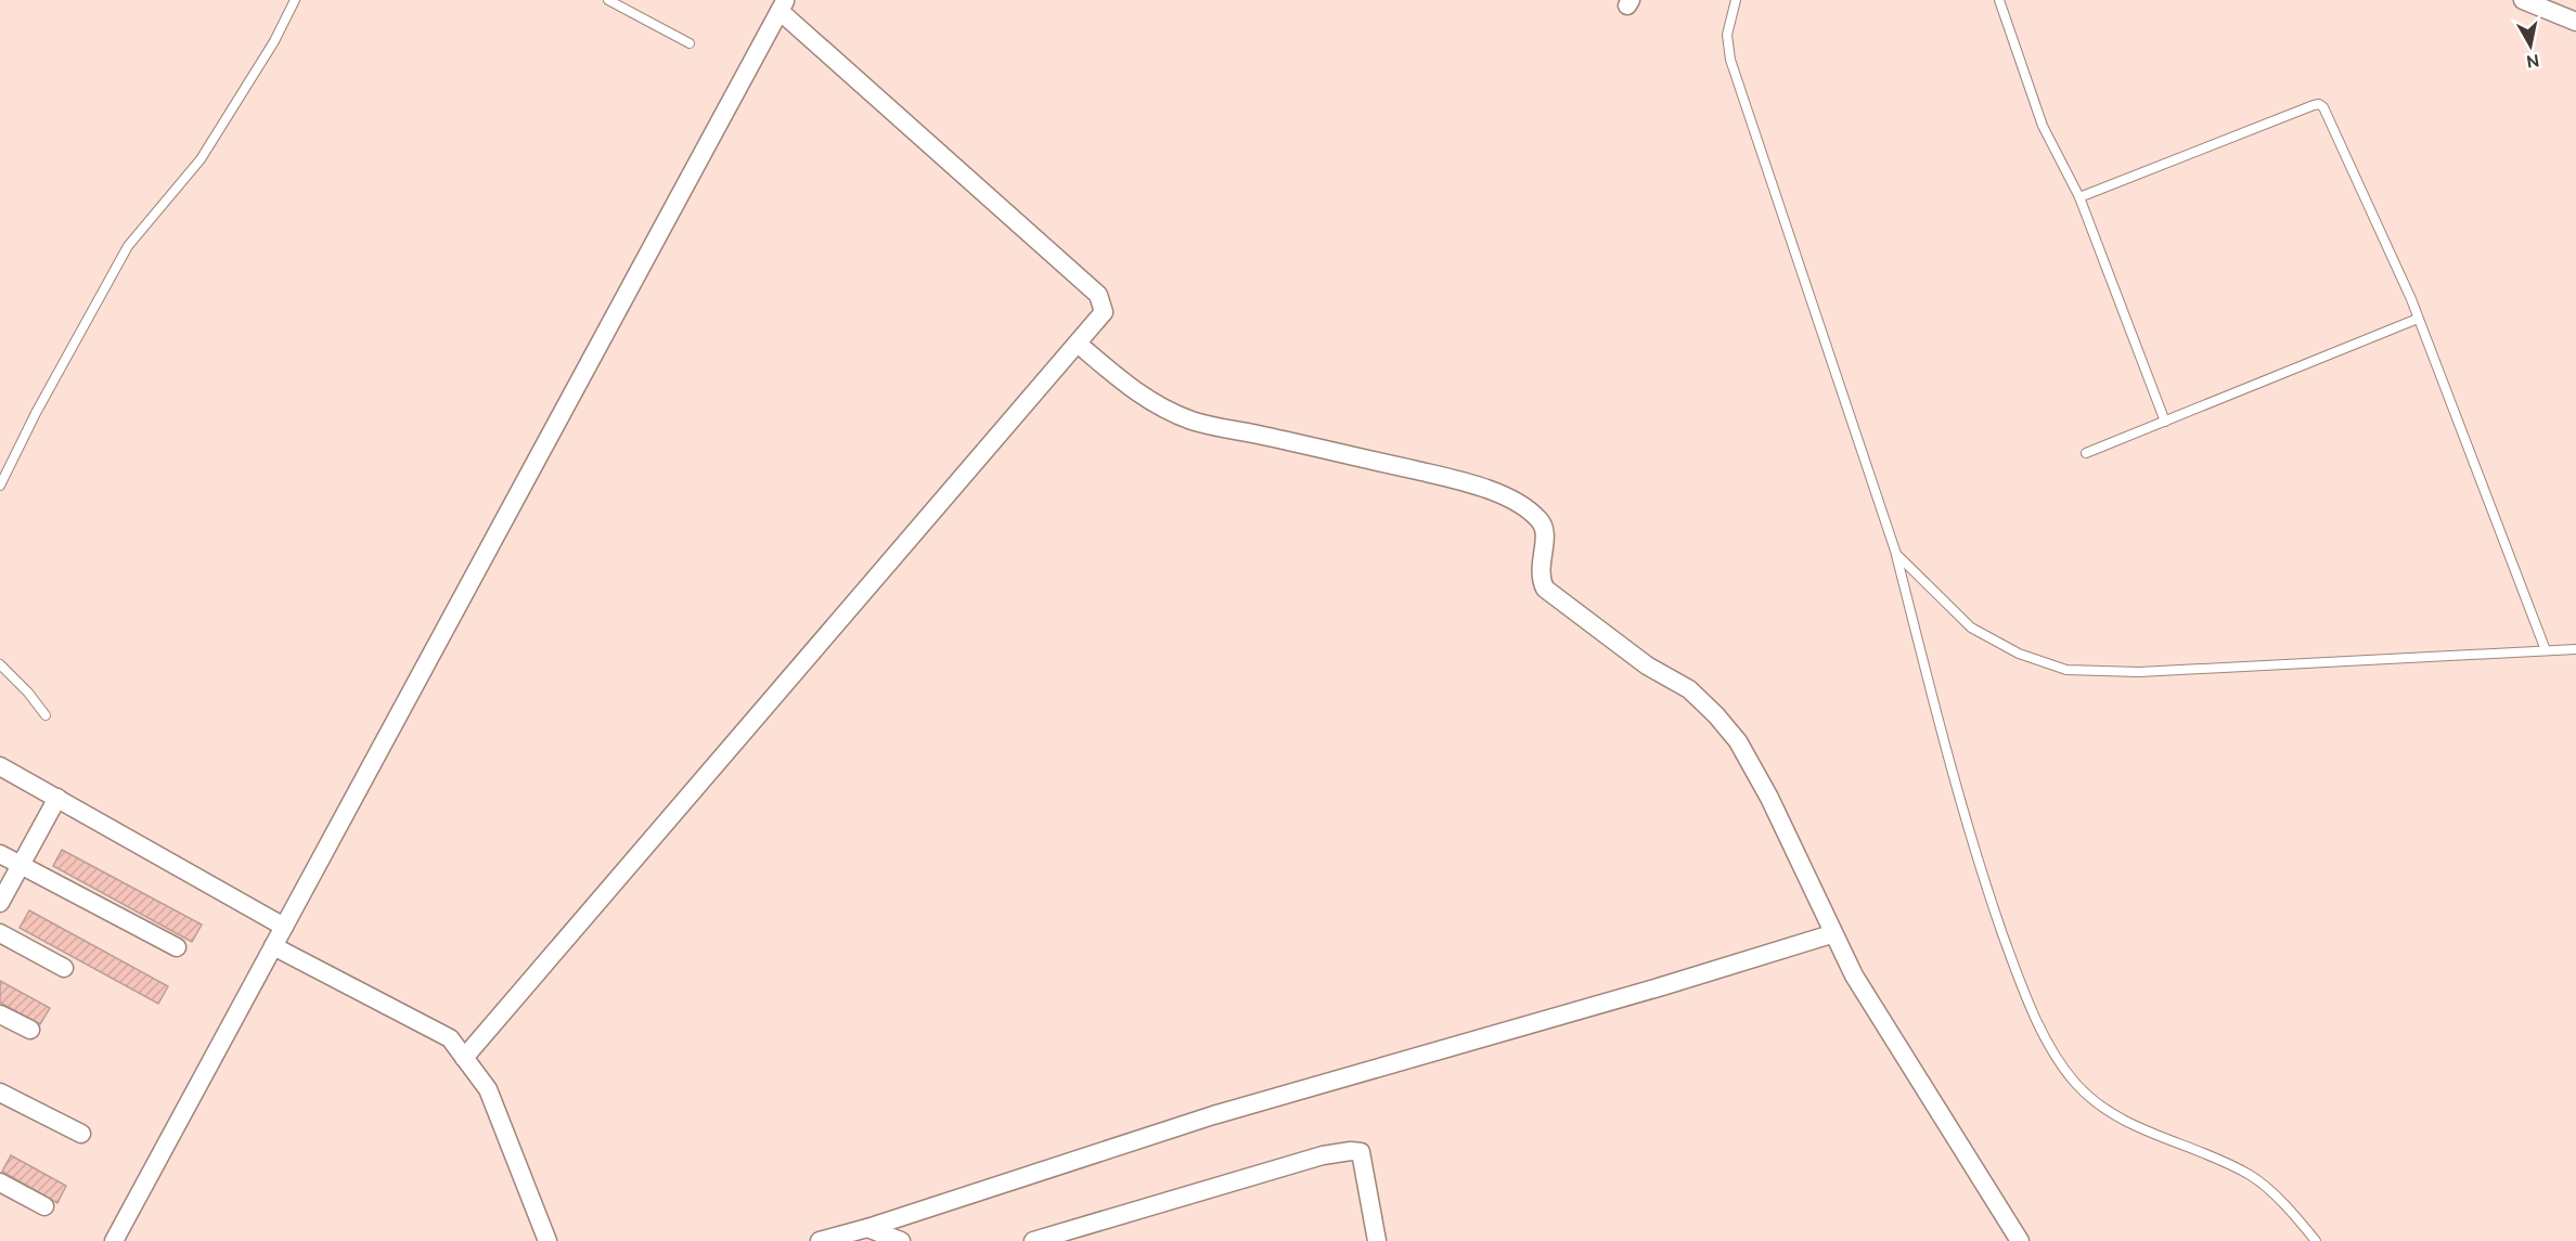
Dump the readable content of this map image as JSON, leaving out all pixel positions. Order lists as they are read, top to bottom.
{
  "north": "bottom"
}
